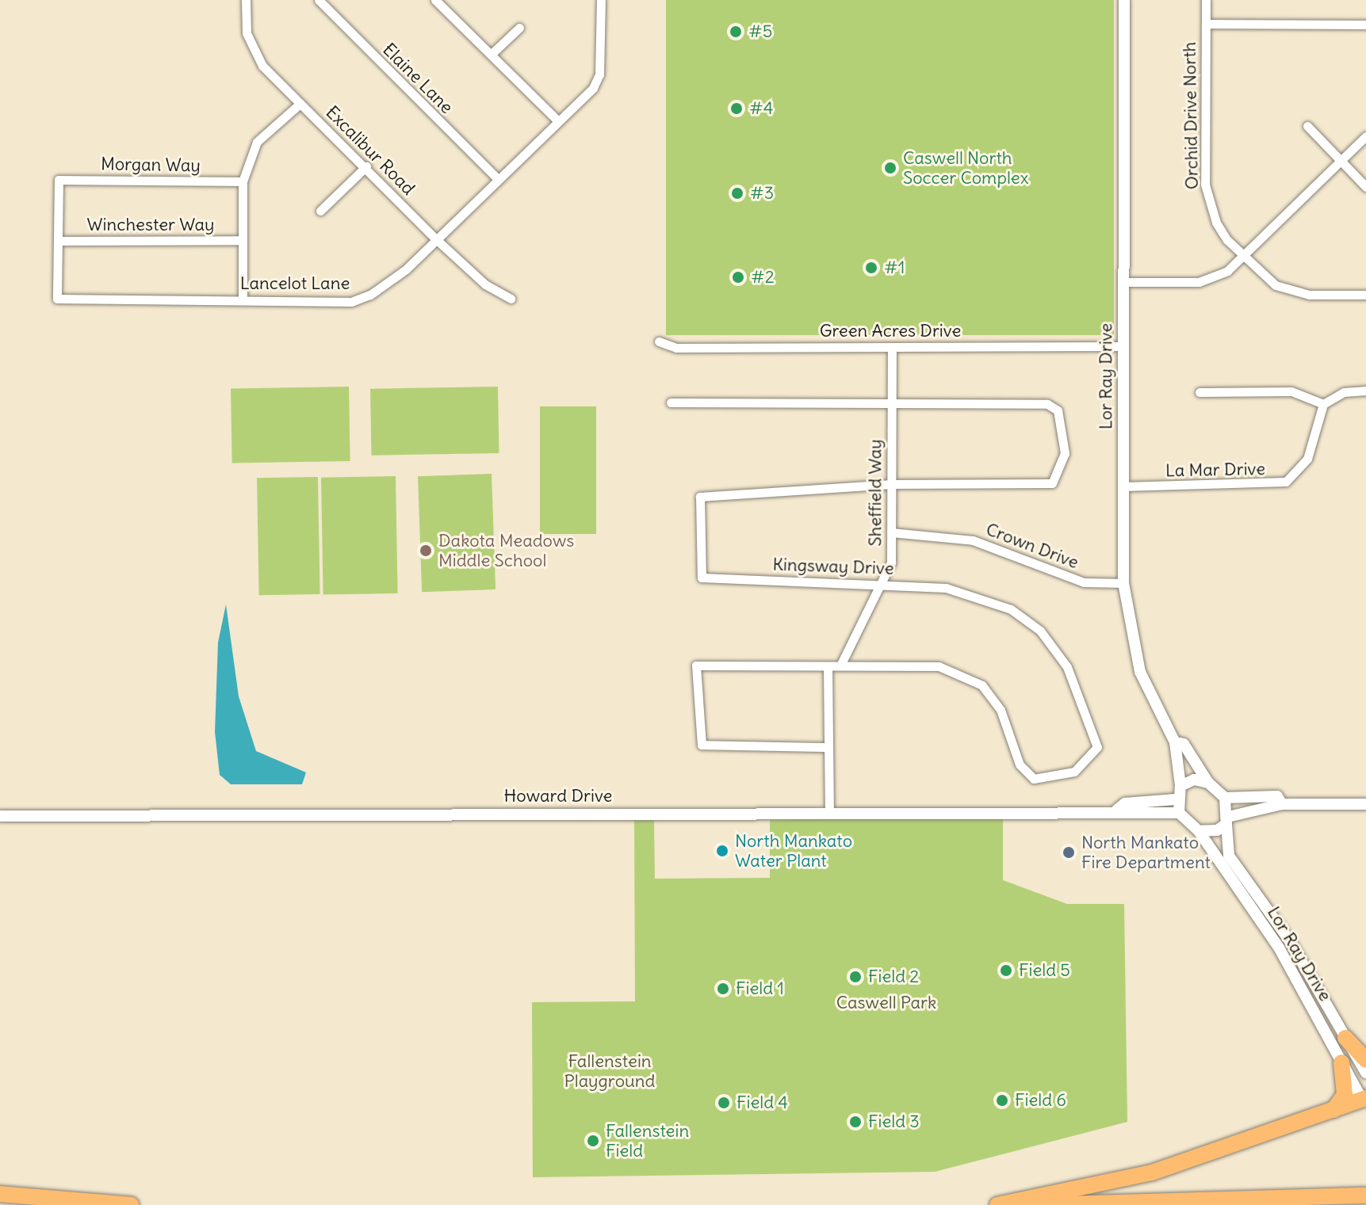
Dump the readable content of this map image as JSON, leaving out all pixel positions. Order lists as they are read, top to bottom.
{
  "streets": {
    "street": [
      "Elaine Lane",
      "Orchid Drive North",
      "Excalibur Road",
      "Morgan Way",
      "Winchester Way",
      "Lancelot Lane",
      "Green Acres Drive",
      "Lor Ray Drive",
      "La Mar Drive",
      "Sheffield Way",
      "Crown Drive",
      "Kingsway Drive",
      "Howard Drive"
    ]
  },
  "crossings": [
    ["Elaine Lane", "Lancelot Lane"],
    ["Excalibur Road", "Lancelot Lane"],
    ["Morgan Way", "Lancelot Lane"],
    ["Winchester Way", "Lancelot Lane"],
    ["Green Acres Drive", "Lor Ray Drive"],
    ["Green Acres Drive", "Sheffield Way"],
    ["Lor Ray Drive", "La Mar Drive"],
    ["Lor Ray Drive", "Crown Drive"],
    ["Lor Ray Drive", "Howard Drive"],
    ["Sheffield Way", "Crown Drive"],
    ["Sheffield Way", "Kingsway Drive"]
  ],
  "parks": ["Caswell Park", "Fallenstein Playground"],
  "places": [
    "#5",
    "#4",
    "Caswell North Soccer Complex",
    "#3",
    "#1",
    "#2",
    "Dakota Meadows Middle School",
    "North Mankato Water Plant",
    "North Mankato Fire Department",
    "Field 5",
    "Field 2",
    "Field 1",
    "Field 6",
    "Field 4",
    "Field 3",
    "Fallenstein Field"
  ]
}
